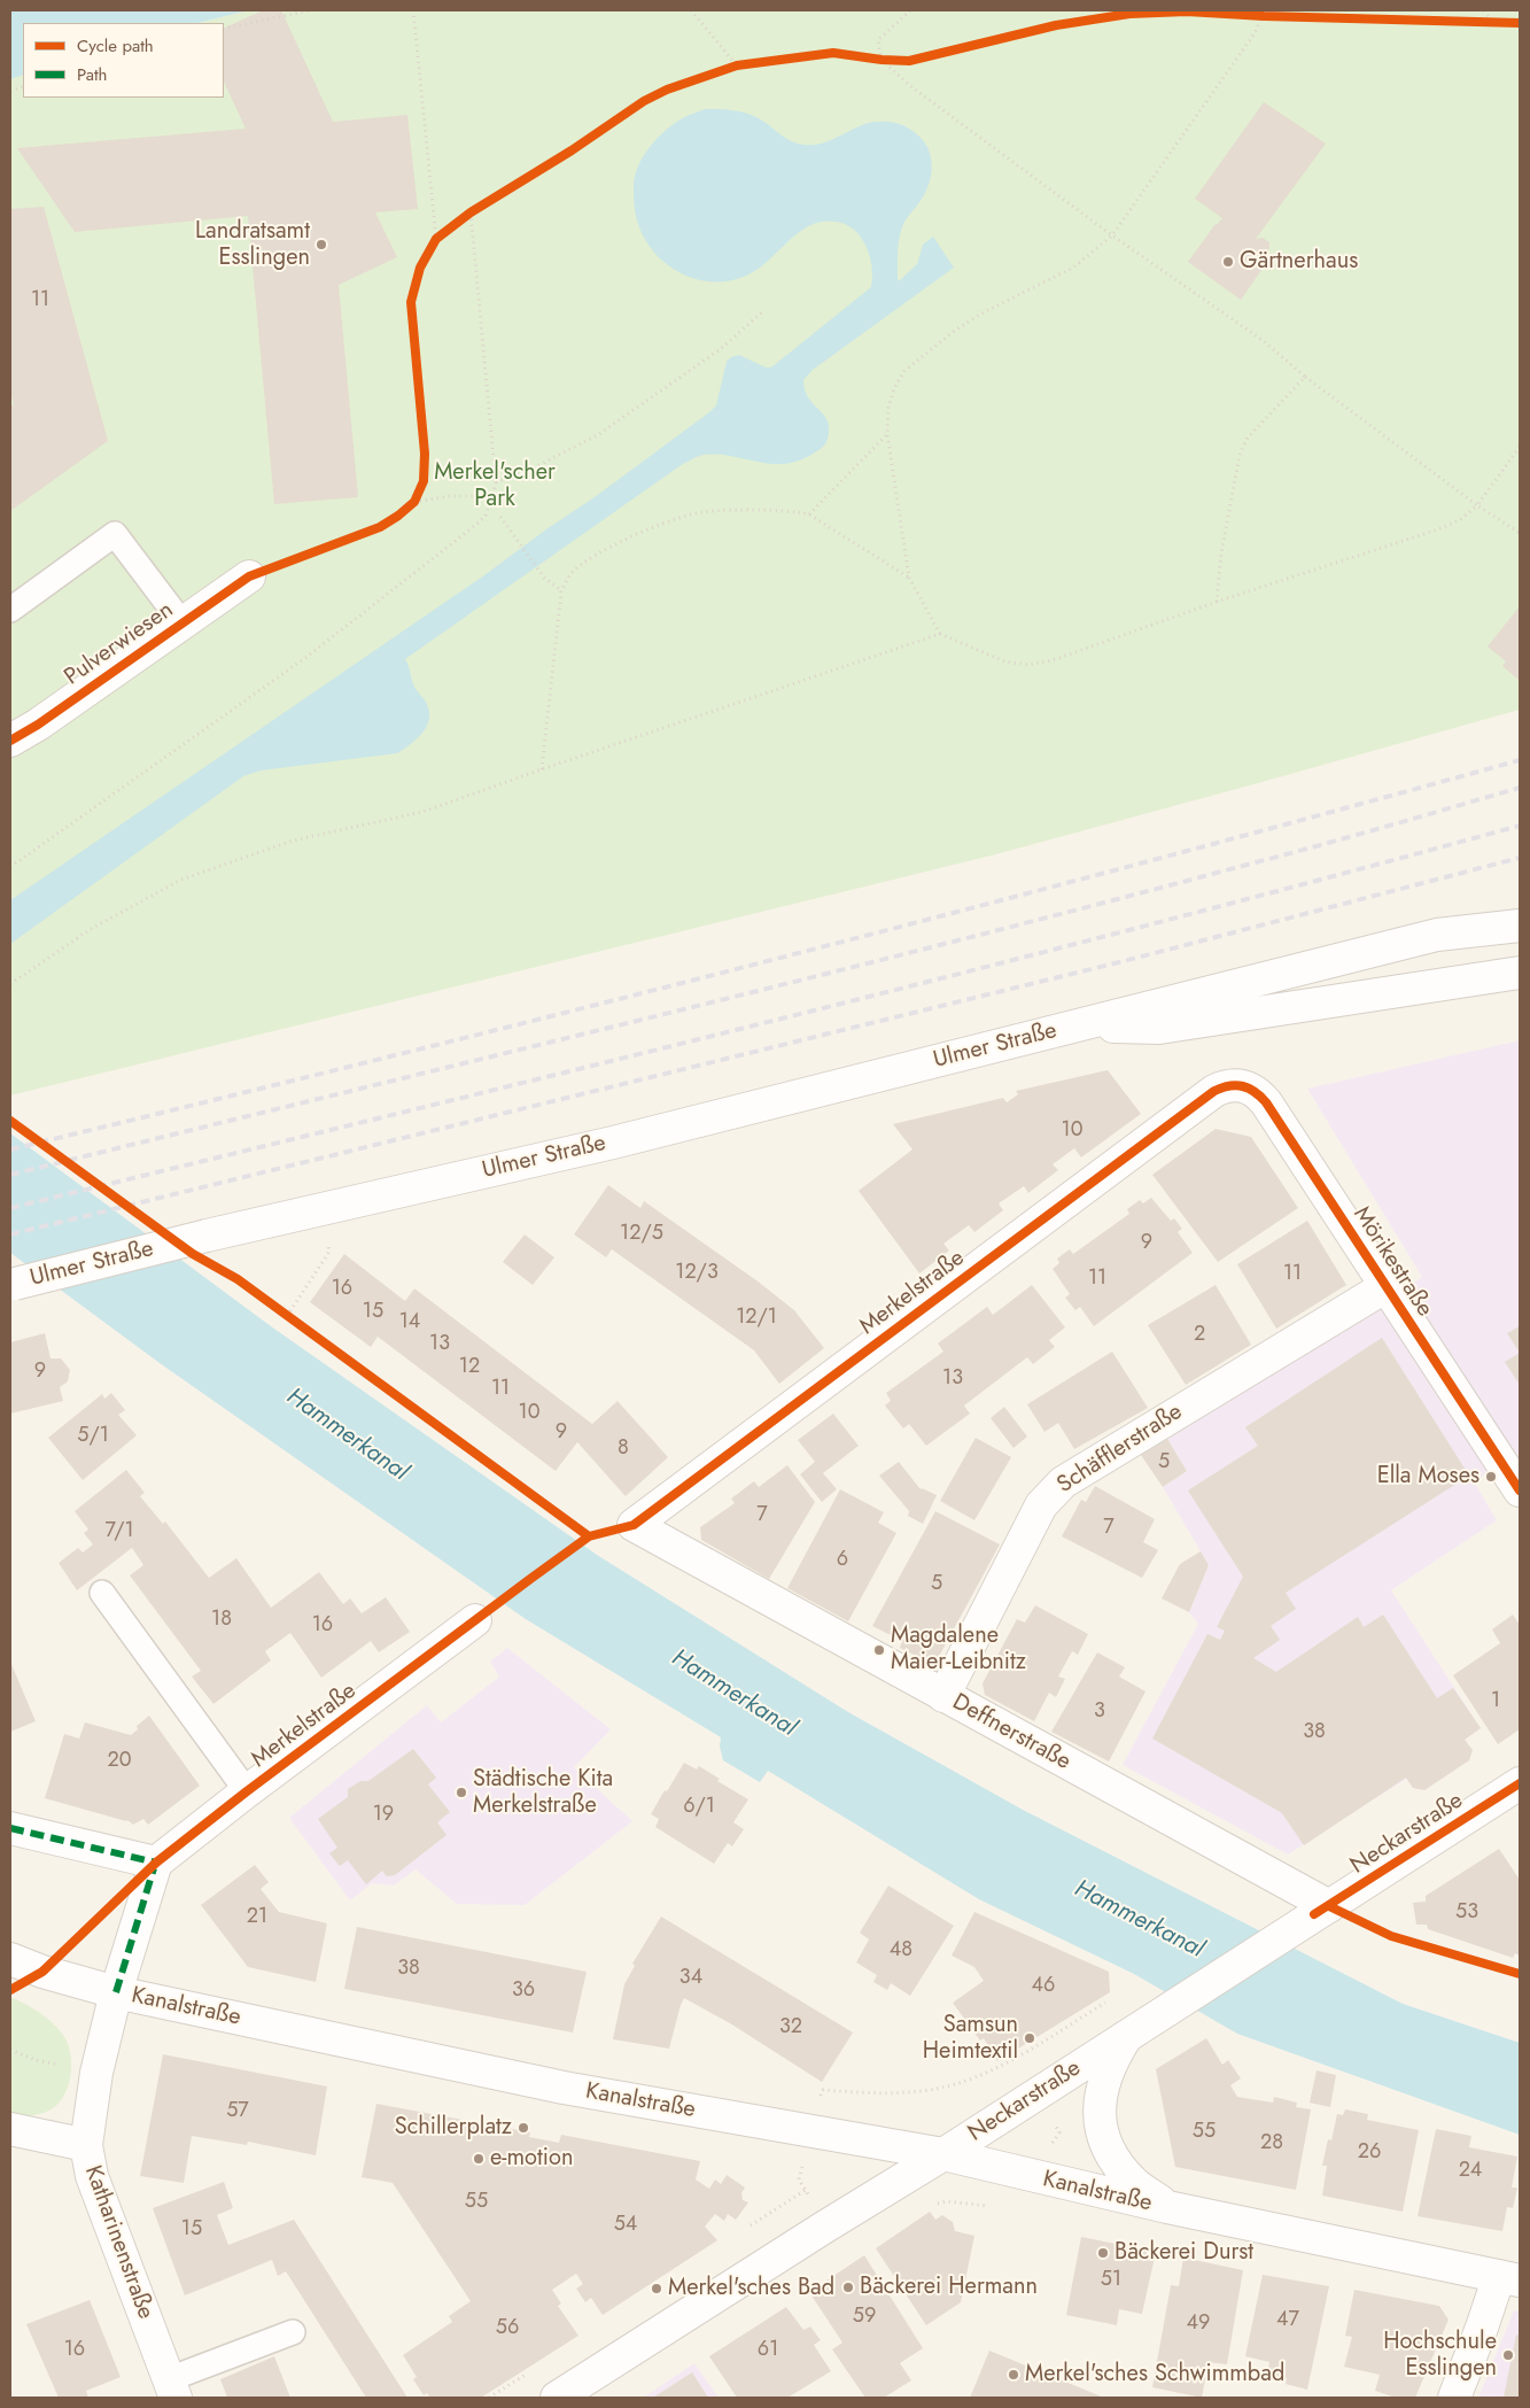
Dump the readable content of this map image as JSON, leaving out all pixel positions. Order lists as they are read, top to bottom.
{
  "streets": {
    "street": [
      "Pulverwiesen",
      "Ulmer Straße",
      "Mörikestraße",
      "Merkelstraße",
      "Schäfflerstraße",
      "Deffnerstraße",
      "Neckarstraße",
      "Kanalstraße",
      "Katharinenstraße"
    ]
  },
  "crossings": [
    ["Mörikestraße", "Merkelstraße"],
    ["Mörikestraße", "Schäfflerstraße"],
    ["Merkelstraße", "Deffnerstraße"],
    ["Merkelstraße", "Katharinenstraße"],
    ["Schäfflerstraße", "Deffnerstraße"],
    ["Deffnerstraße", "Neckarstraße"],
    ["Neckarstraße", "Kanalstraße"],
    ["Kanalstraße", "Katharinenstraße"]
  ],
  "water": ["Hammerkanal"],
  "parks": ["Merkel'scher Park"],
  "places": [
    "Landratsamt Esslingen",
    "Gärtnerhaus",
    "Ella Moses",
    "Magdalene Maier-Leibnitz",
    "Städtische Kita Merkelstraße",
    "Samsun Heimtextil",
    "Schillerplatz",
    "e-motion",
    "Bäckerei Durst",
    "Bäckerei Hermann",
    "Merkel'sches Bad",
    "Hochschule Esslingen",
    "Merkel'sches Schwimmbad"
  ],
  "house_numbers": [
    "11",
    "10",
    "12/5",
    "9",
    "12/3",
    "11",
    "11",
    "16",
    "15",
    "12/1",
    "14",
    "2",
    "13",
    "12",
    "9",
    "13",
    "11",
    "10",
    "9",
    "5/1",
    "8",
    "5",
    "7",
    "7",
    "7/1",
    "6",
    "5",
    "18",
    "16",
    "1",
    "3",
    "38",
    "20",
    "6/1",
    "19",
    "53",
    "21",
    "48",
    "38",
    "34",
    "46",
    "36",
    "32",
    "57",
    "55",
    "28",
    "26",
    "24",
    "55",
    "54",
    "15",
    "51",
    "59",
    "47",
    "49",
    "56",
    "16",
    "61"
  ],
  "legend": ["Cycle path", "Path"]
}
